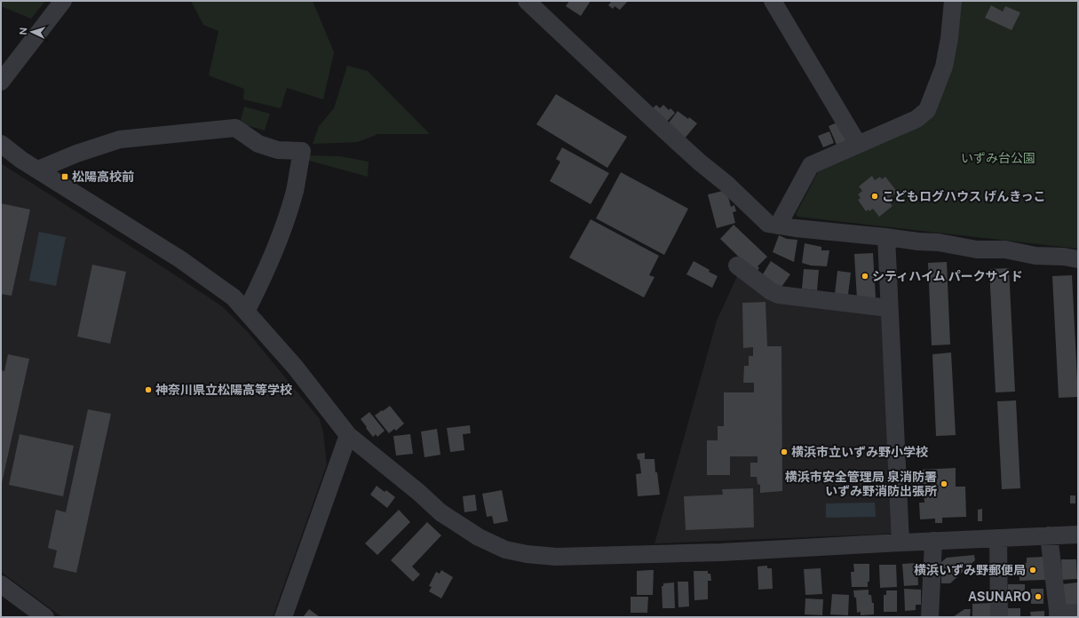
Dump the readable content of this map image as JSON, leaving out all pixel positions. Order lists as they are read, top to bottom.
{
  "parks": ["いずみ台公園"],
  "places": {
    "transit": ["松陽高校前"],
    "other": [
      "こどもログハウス げんきっこ",
      "シティハイム パークサイド",
      "神奈川県立松陽高等学校",
      "横浜市立いずみ野小学校",
      "横浜市安全管理局 泉消防署 いずみ野消防出張所",
      "横浜いずみ野郵便局",
      "ASUNARO"
    ]
  },
  "north": "left"
}
